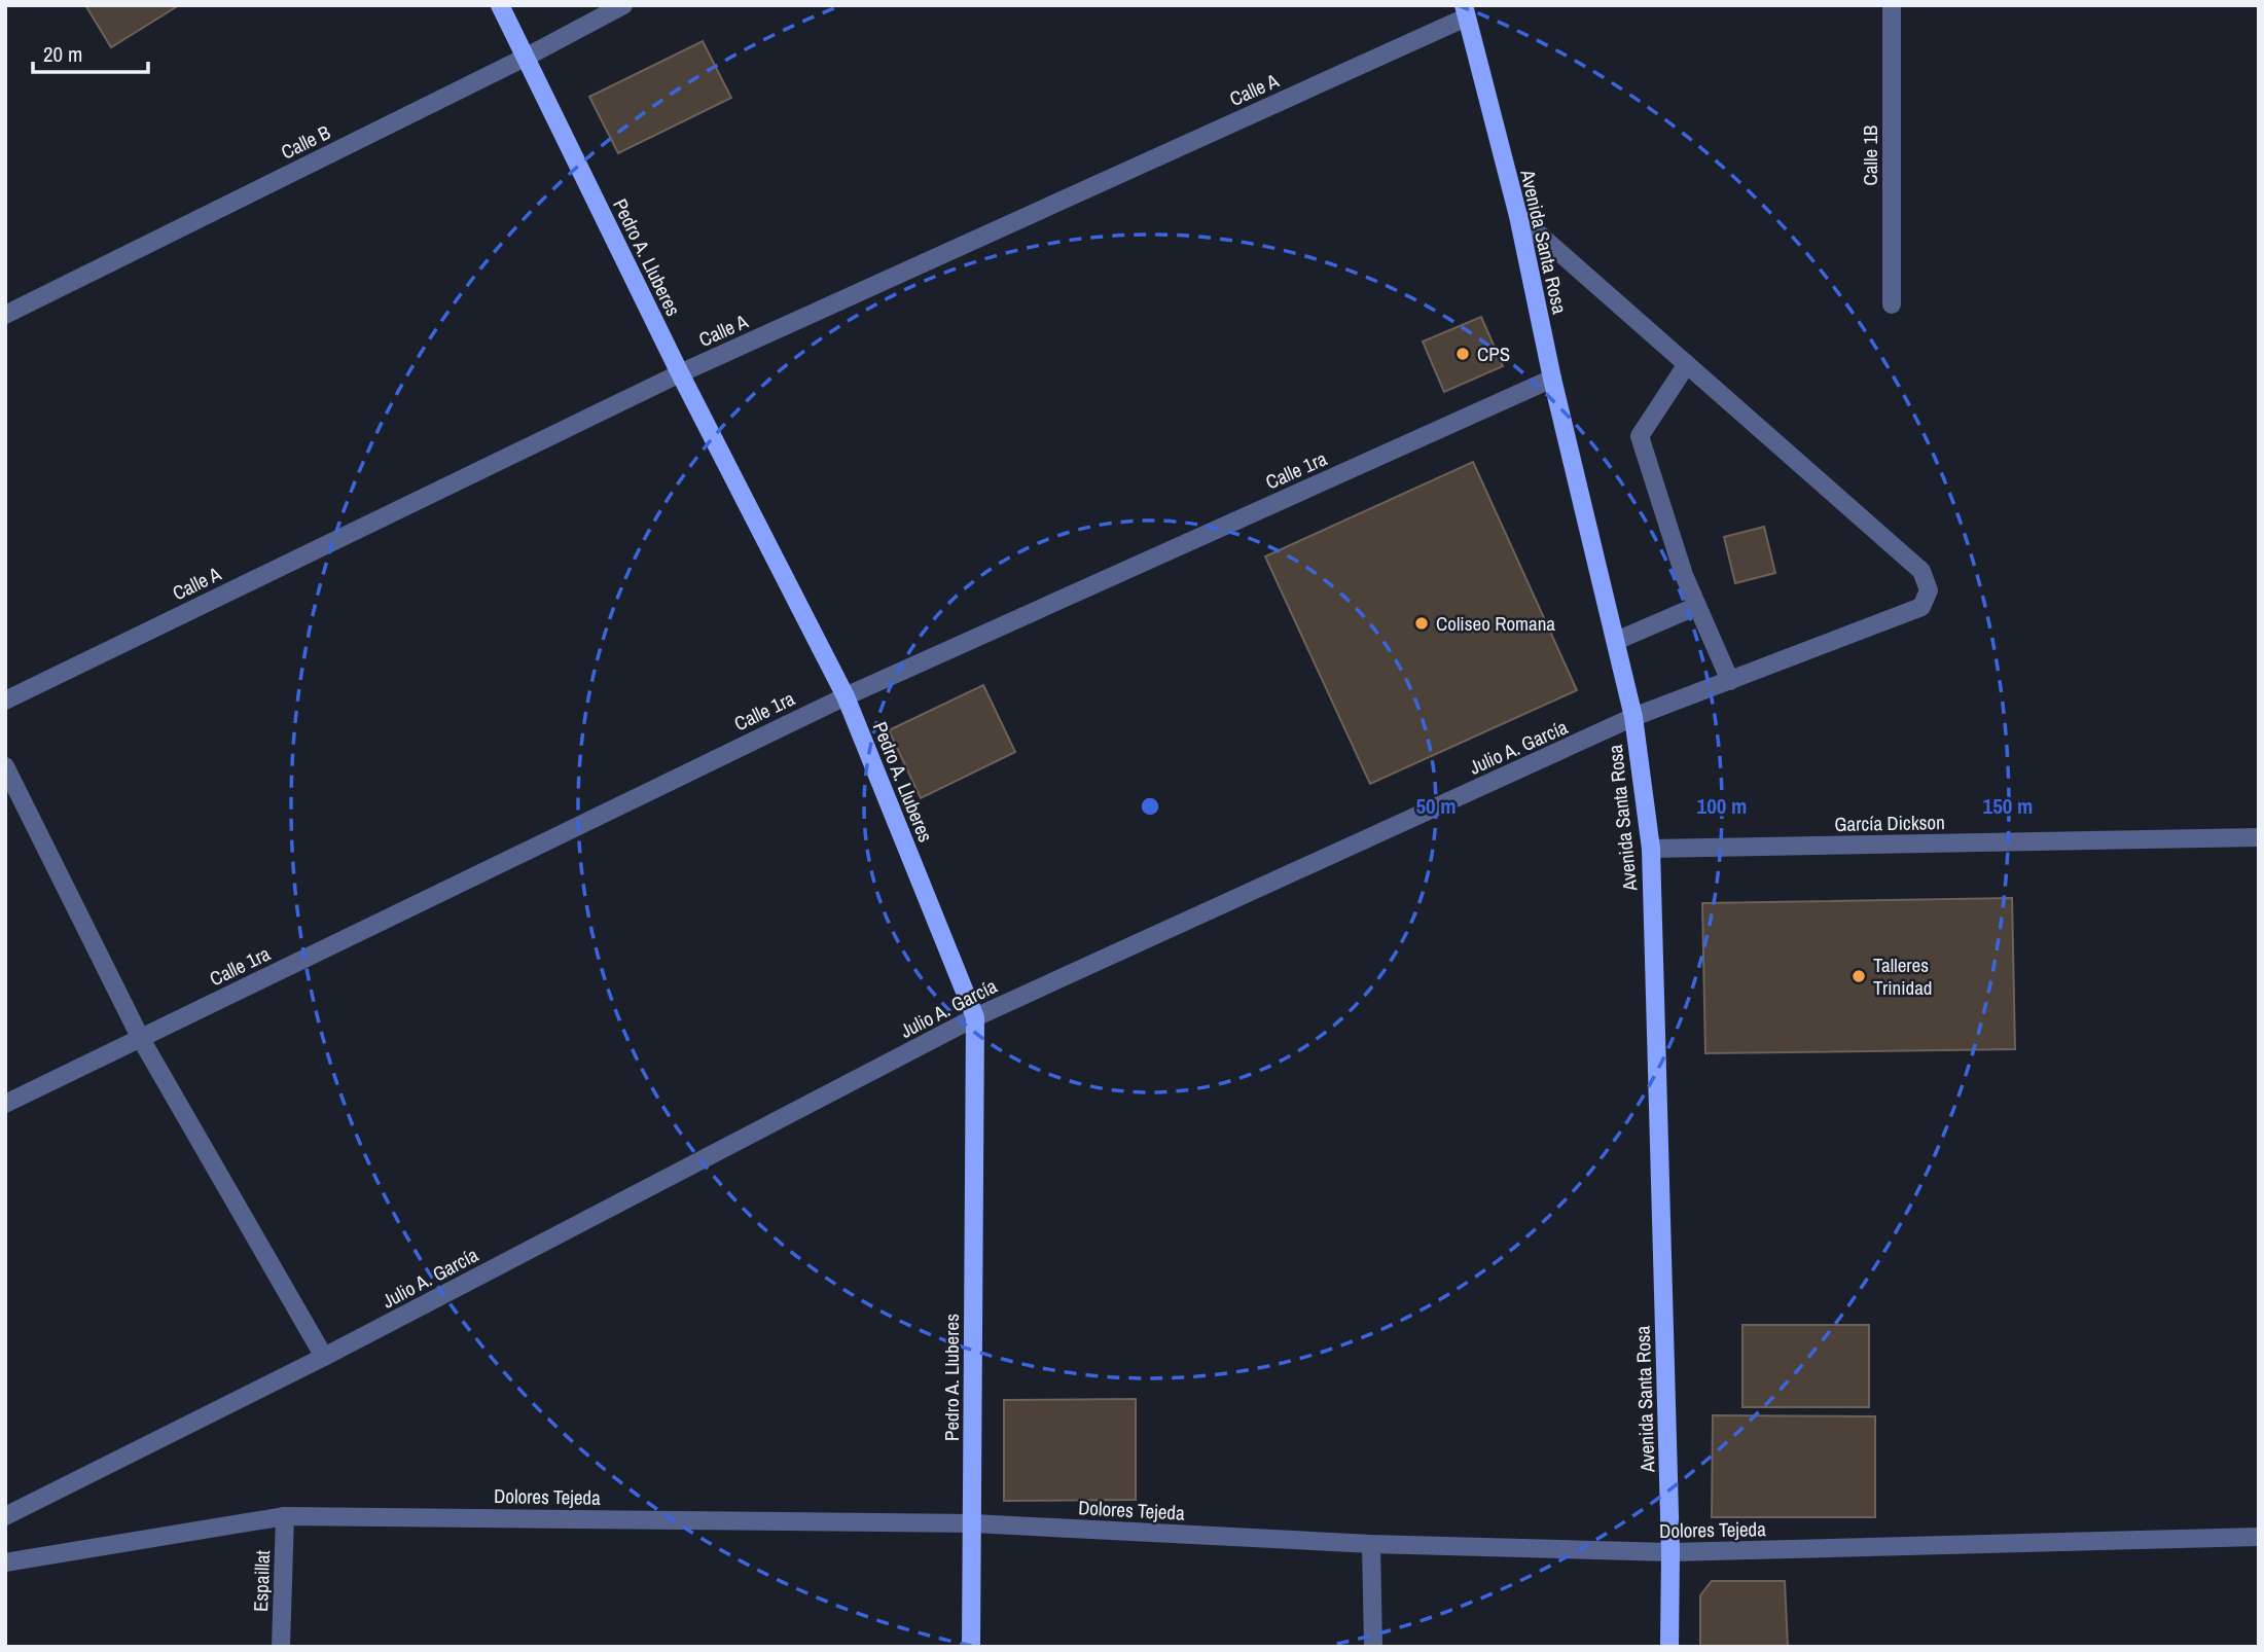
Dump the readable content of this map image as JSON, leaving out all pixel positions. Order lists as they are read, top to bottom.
{
  "streets": {
    "main road": ["Avenida Santa Rosa", "Pedro A. Lluberes"],
    "street": [
      "Calle A",
      "Calle B",
      "Calle 1B",
      "Calle 1ra",
      "Julio A. García",
      "García Dickson",
      "Dolores Tejeda",
      "Espaillat"
    ]
  },
  "crossings": [
    ["Calle A", "Avenida Santa Rosa"],
    ["Calle A", "Pedro A. Lluberes"],
    ["Calle B", "Pedro A. Lluberes"],
    ["Avenida Santa Rosa", "Calle 1ra"],
    ["Avenida Santa Rosa", "Julio A. García"],
    ["Avenida Santa Rosa", "García Dickson"],
    ["Avenida Santa Rosa", "Dolores Tejeda"],
    ["Pedro A. Lluberes", "Calle 1ra"],
    ["Pedro A. Lluberes", "Julio A. García"],
    ["Pedro A. Lluberes", "Dolores Tejeda"],
    ["Dolores Tejeda", "Espaillat"]
  ],
  "places": ["CPS", "Coliseo Romana", "Talleres Trinidad"],
  "scale_bar": "20 m",
  "rings": ["50 m", "100 m", "150 m"]
}
